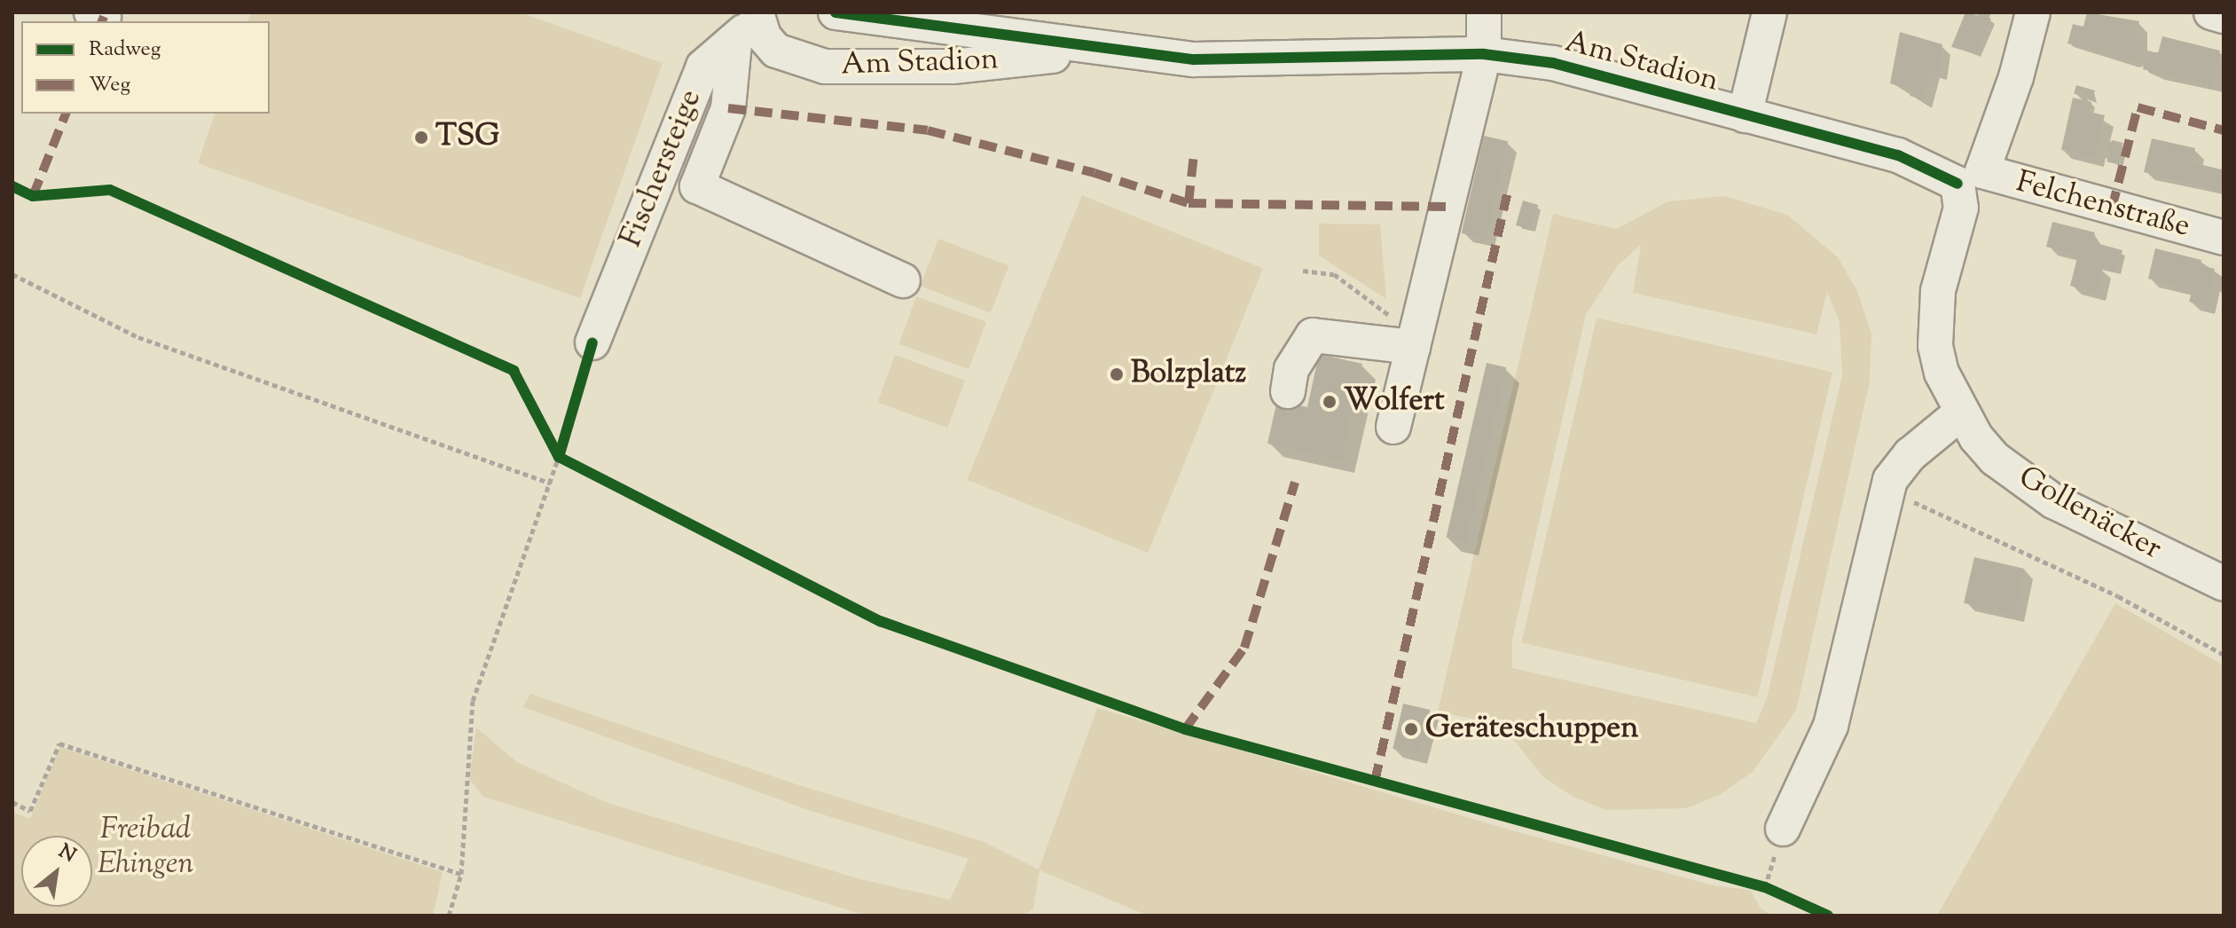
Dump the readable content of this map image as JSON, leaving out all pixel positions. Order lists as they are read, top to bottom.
{
  "streets": {
    "street": [
      "Am Stadion",
      "Fischersteige",
      "Felchenstraße",
      "Gollenäcker"
    ]
  },
  "crossings": [
    ["Am Stadion", "Fischersteige"],
    ["Am Stadion", "Felchenstraße"],
    ["Am Stadion", "Gollenäcker"],
    ["Felchenstraße", "Gollenäcker"]
  ],
  "parks": ["Freibad Ehingen"],
  "places": [
    "TSG",
    "Bolzplatz",
    "Wolfert",
    "Geräteschuppen"
  ],
  "legend": ["Radweg", "Weg"],
  "north": "top right"
}
